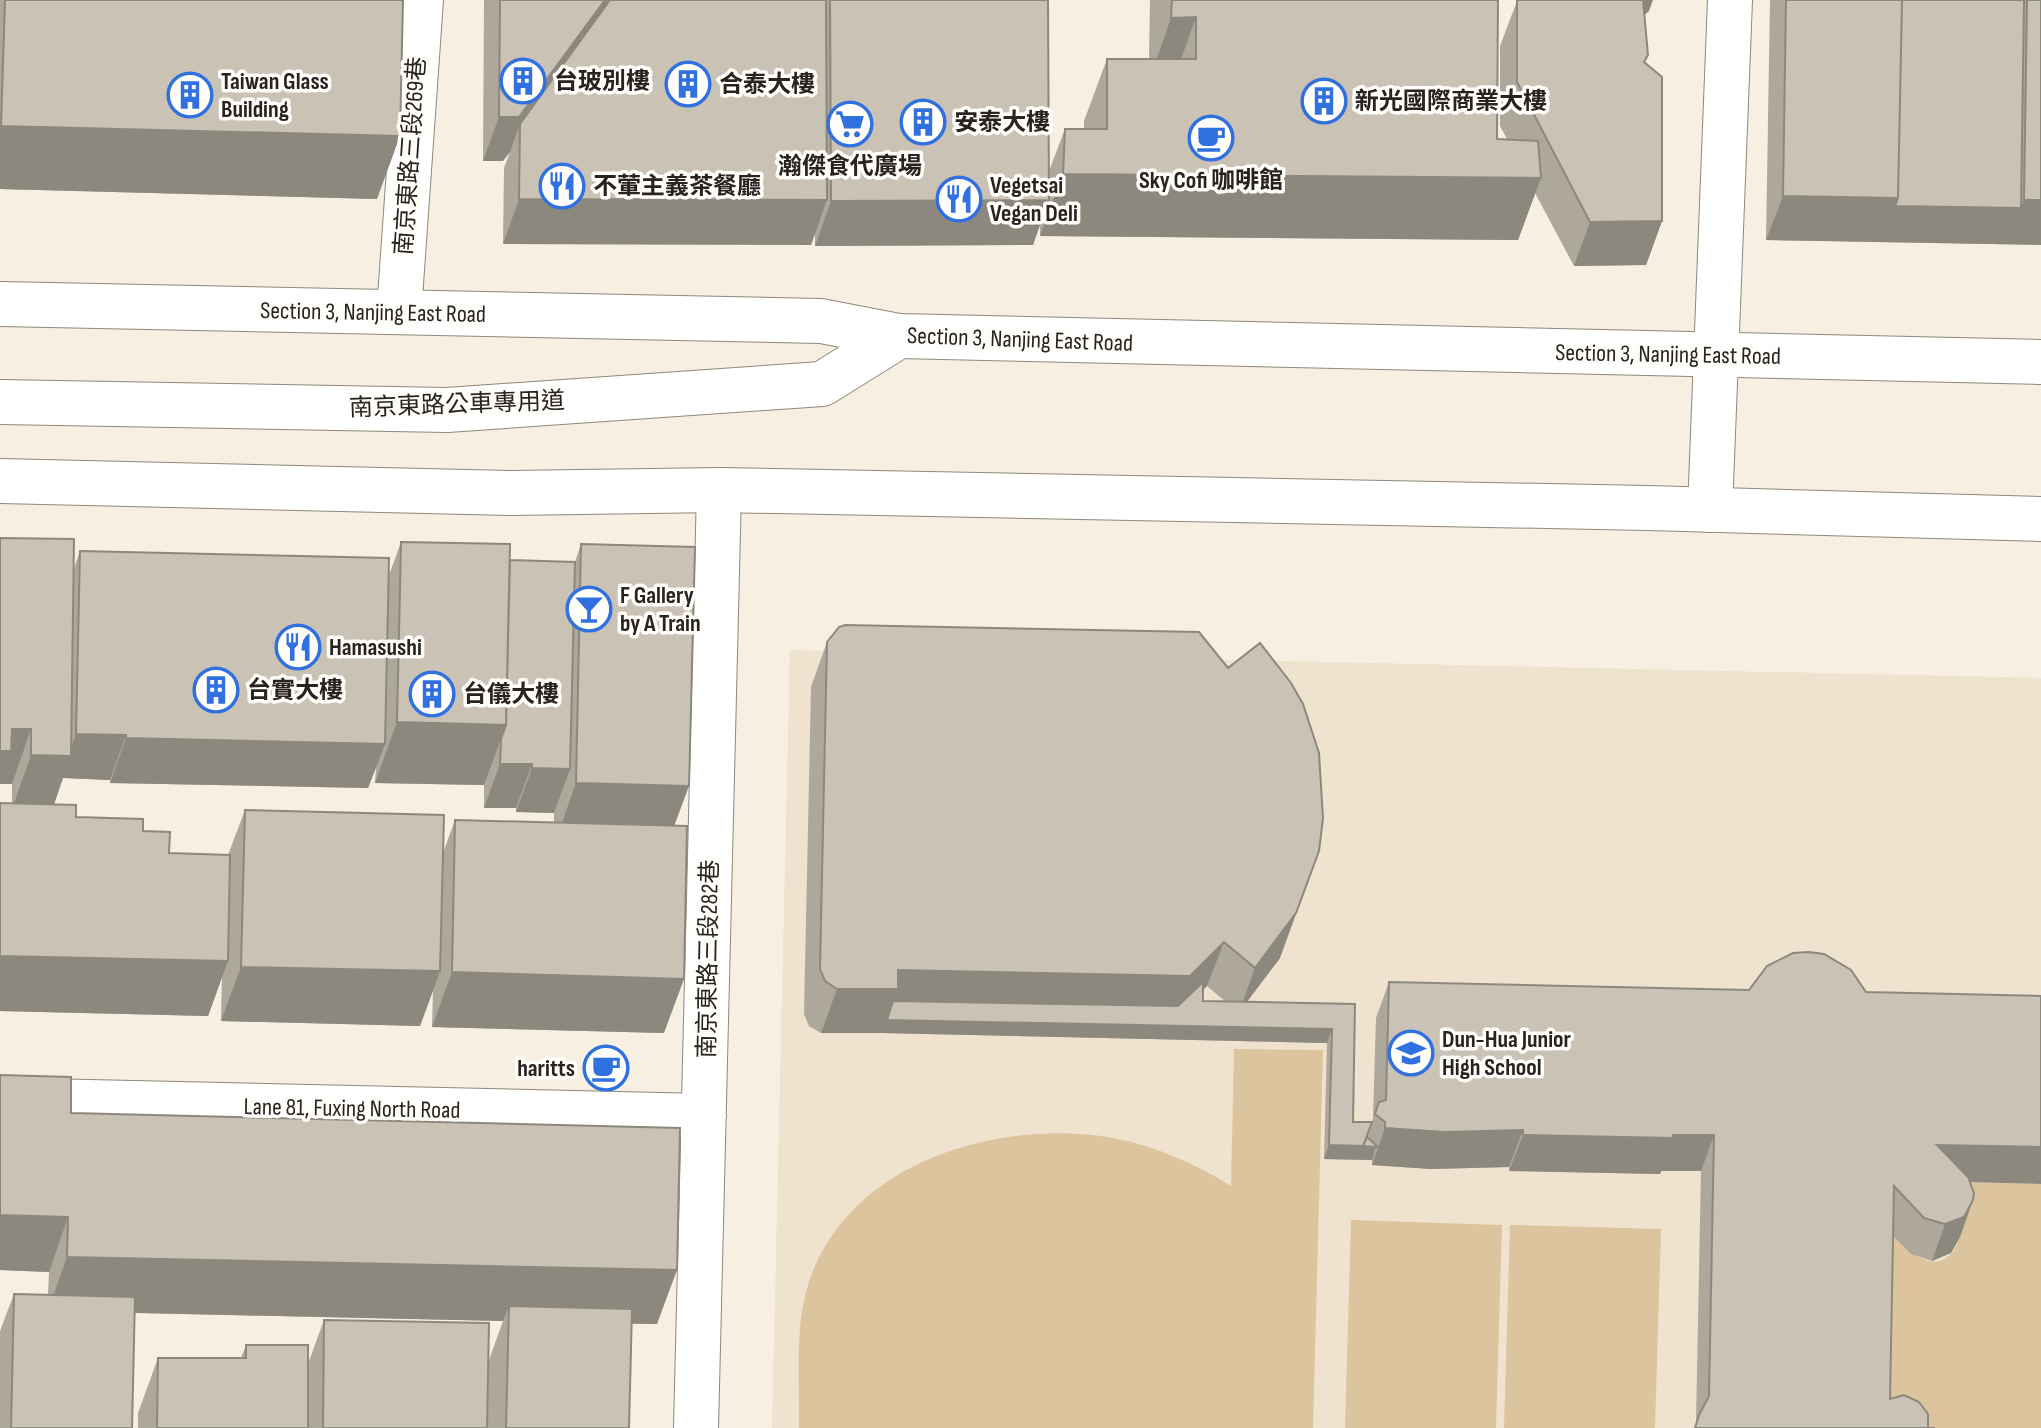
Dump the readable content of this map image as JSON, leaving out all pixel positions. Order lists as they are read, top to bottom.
{
  "streets": {
    "main road": [
      "南京東路三段269巷",
      "Section 3, Nanjing East Road",
      "南京東路公車專用道",
      "南京東路三段282巷",
      "Lane 81, Fuxing North Road"
    ]
  },
  "crossings": [
    ["南京東路三段269巷", "Section 3, Nanjing East Road"],
    ["Section 3, Nanjing East Road", "南京東路公車專用道"],
    ["南京東路三段282巷", "Lane 81, Fuxing North Road"]
  ],
  "places": {
    "building": [
      "台玻別樓",
      "合泰大樓",
      "Taiwan Glass Building",
      "新光國際商業大樓",
      "安泰大樓",
      "台實大樓",
      "台儀大樓"
    ],
    "supermarket": ["瀚傑食代廣場"],
    "cafe": ["Sky Cofi 咖啡館", "haritts"],
    "restaurant": ["不葷主義茶餐廳", "Vegetsai Vegan Deli", "Hamasushi"],
    "bar": ["F Gallery by A Train"],
    "school or university": ["Dun-Hua Junior High School"]
  }
}
